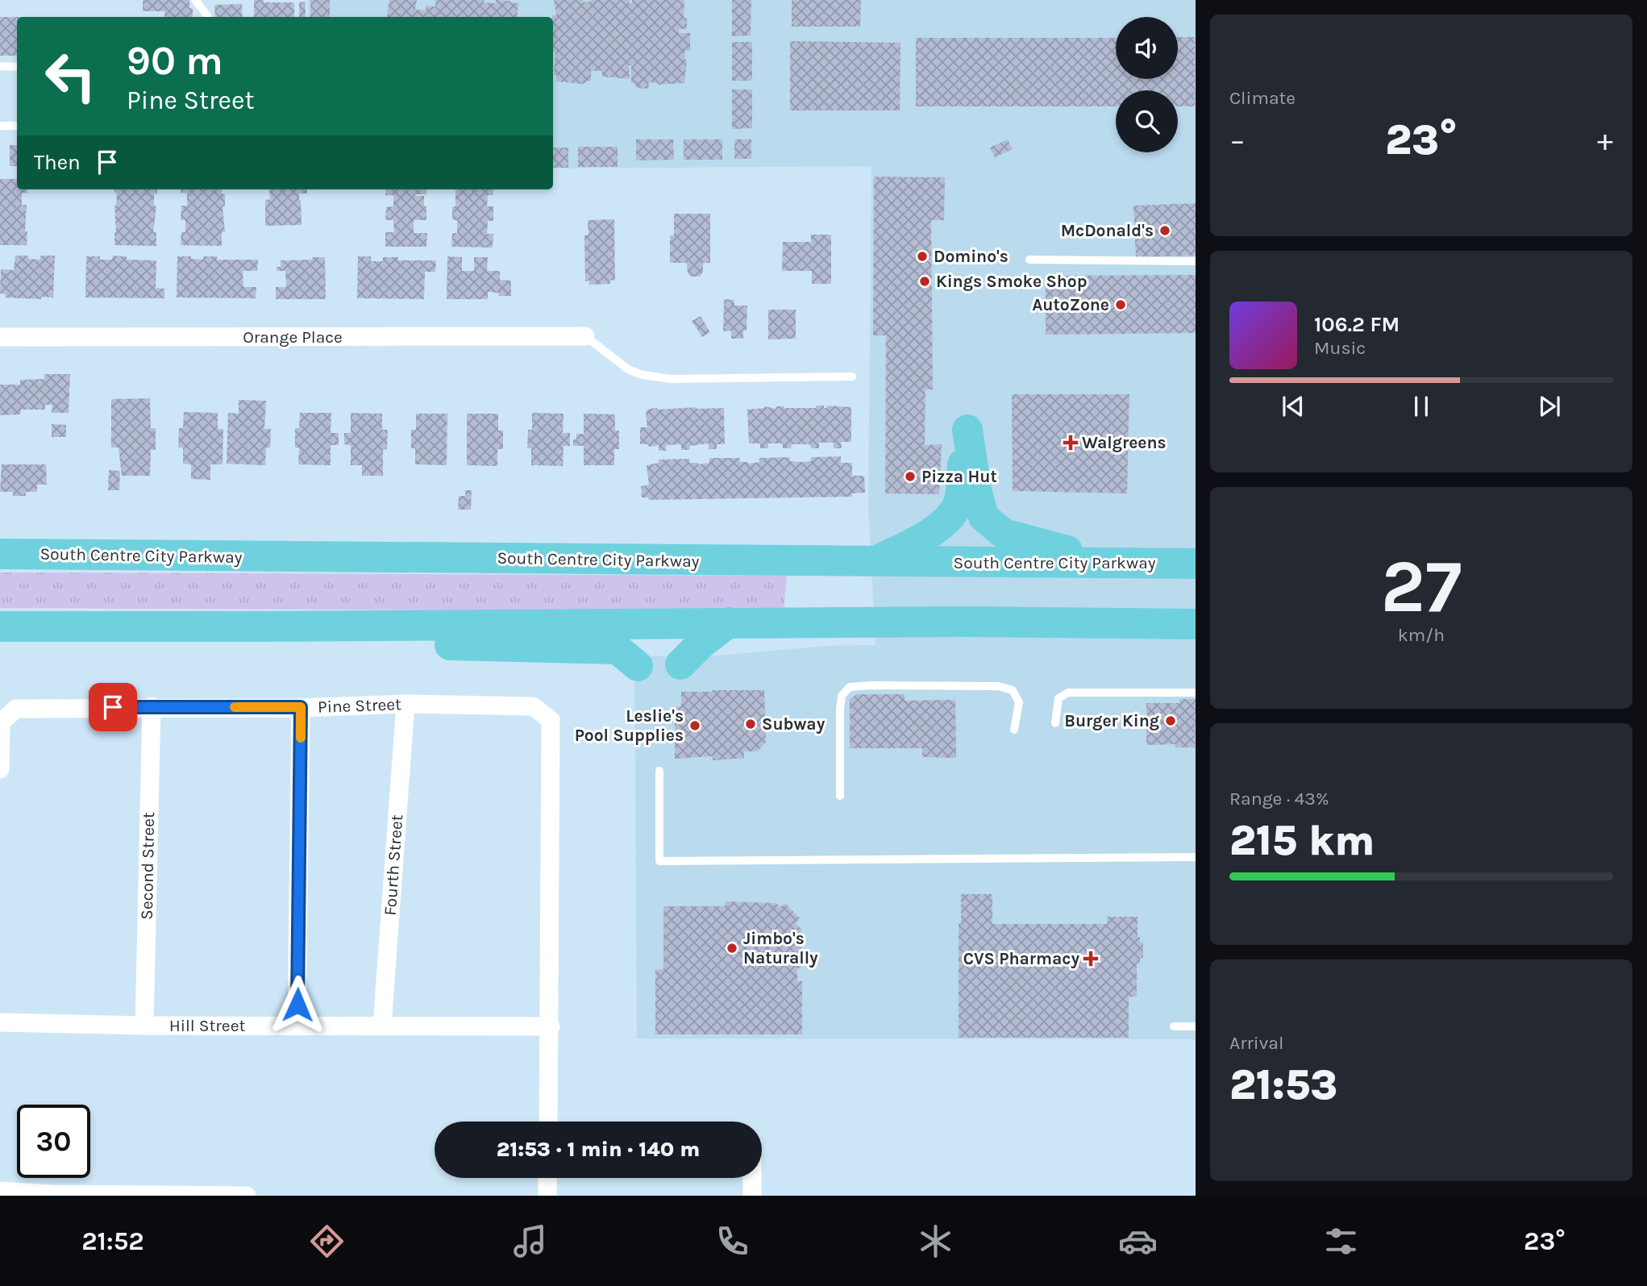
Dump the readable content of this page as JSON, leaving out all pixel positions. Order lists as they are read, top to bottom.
{
  "streets": {
    "highway": ["South Centre City Parkway"],
    "street": [
      "Orange Place",
      "Pine Street",
      "Fourth Street",
      "Second Street",
      "Hill Street"
    ]
  },
  "crossings": [
    ["Pine Street", "Fourth Street"],
    ["Pine Street", "Second Street"],
    ["Pine Street", "Hill Street"],
    ["Fourth Street", "Hill Street"],
    ["Second Street", "Hill Street"]
  ],
  "places": {
    "other": [
      "McDonald's",
      "Domino's",
      "Kings Smoke Shop",
      "AutoZone",
      "Pizza Hut",
      "Burger King",
      "Subway",
      "Leslie's Pool Supplies",
      "Jimbo's Naturally"
    ],
    "health": ["Walgreens", "CVS Pharmacy"]
  },
  "page": {
    "tile": [
      "Climate",
      ["27", "km/h"],
      ["Range · 43%", "215 km"],
      ["Arrival", "21:53"]
    ],
    "turn": ["90 m", "Pine Street"],
    "heat": ["−", "23°", "+"],
    "then": "Then",
    "song": ["106.2 FM", "Music"],
    "limit": "30",
    "trip": "21:53 · 1 min · 140 m",
    "tabs": ["21:52", "23°"]
  }
}
